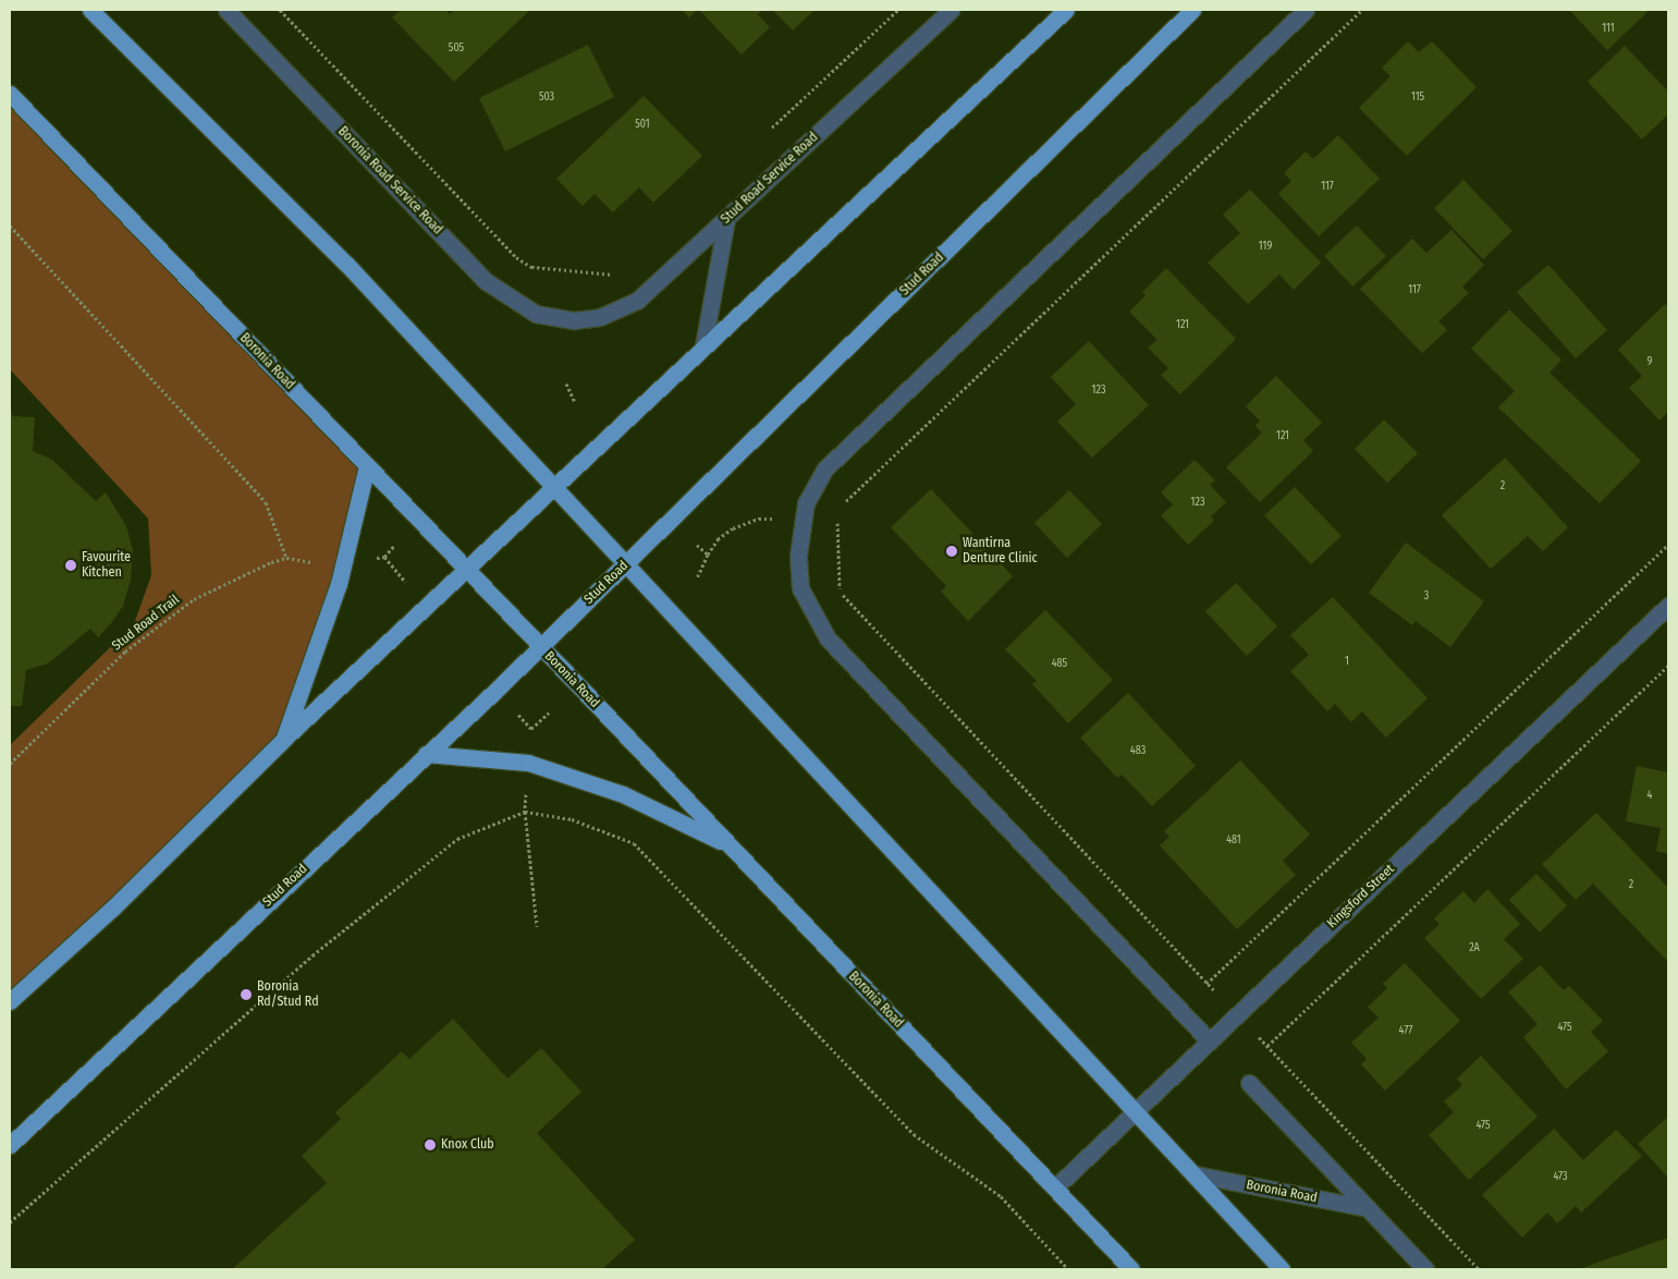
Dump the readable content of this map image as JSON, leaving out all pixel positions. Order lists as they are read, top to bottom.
{
  "streets": {
    "main road": ["Stud Road", "Boronia Road"],
    "street": ["Stud Road Service Road", "Boronia Road Service Road", "Kingsford Street"],
    "path": ["Stud Road Trail"]
  },
  "crossings": [
    ["Stud Road Service Road", "Boronia Road Service Road"],
    ["Stud Road", "Boronia Road"],
    ["Boronia Road", "Kingsford Street"]
  ],
  "places": [
    "Wantirna Denture Clinic",
    "Favourite Kitchen",
    "Boronia Rd/Stud Rd",
    "Knox Club"
  ],
  "house_numbers": [
    "111",
    "505",
    "503",
    "115",
    "501",
    "117",
    "119",
    "117",
    "121",
    "9",
    "123",
    "121",
    "2",
    "123",
    "3",
    "1",
    "485",
    "483",
    "4",
    "481",
    "2",
    "2A",
    "475",
    "477",
    "475",
    "473"
  ]
}
